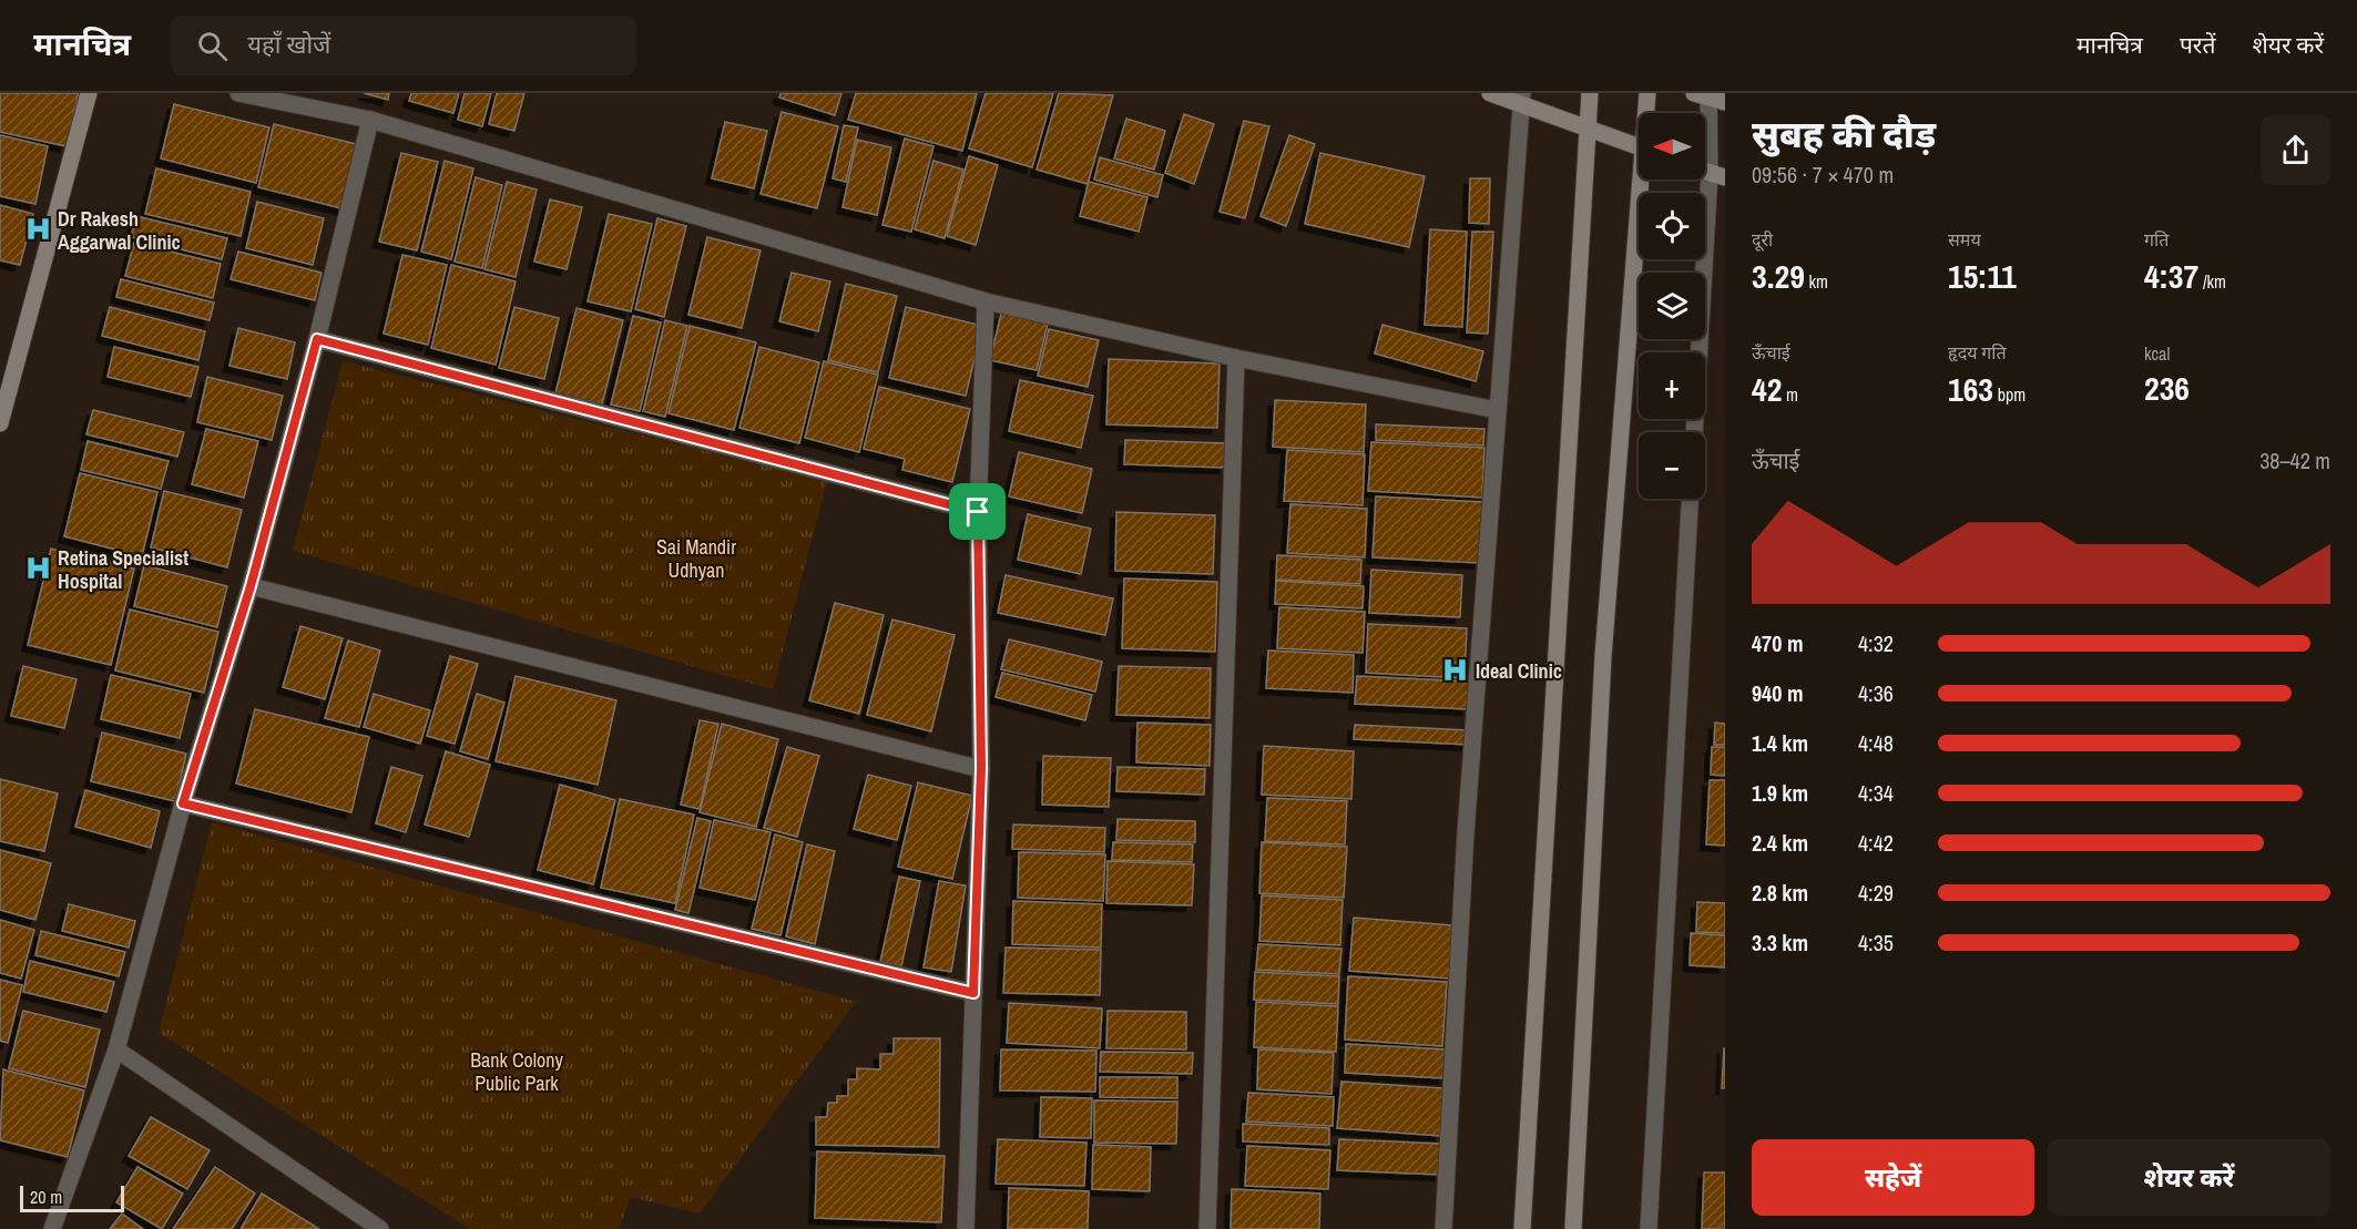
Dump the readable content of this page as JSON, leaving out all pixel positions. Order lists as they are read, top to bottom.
{
  "parks": ["Sai Mandir Udhyan", "Bank Colony Public Park"],
  "places": {
    "hospital": ["Dr Rakesh Aggarwal Clinic", "Retina Specialist Hospital", "Ideal Clinic"]
  },
  "scale_bar": "20 m",
  "north": "left",
  "page": {
    "header": "मानचित्र",
    "search": "यहाँ खोजें",
    "nav": ["मानचित्र", "परतें", "शेयर करें"],
    "heading": ["सुबह की दौड़", "09:56 · 7 × 470 m"],
    "map_buttons": ["+", "−"],
    "stats": [
      ["दूरी", "3.29 km"],
      ["समय", "15:11"],
      ["गति", "4:37 /km"],
      ["ऊँचाई", "42 m"],
      ["हृदय गति", "163 bpm"],
      ["kcal", "236"]
    ],
    "chart": ["ऊँचाई", "38–42 m"],
    "list": [
      {
        "name": "470 m",
        "note": "4:32"
      },
      {
        "name": "940 m",
        "note": "4:36"
      },
      {
        "name": "1.4 km",
        "note": "4:48"
      },
      {
        "name": "1.9 km",
        "note": "4:34"
      },
      {
        "name": "2.4 km",
        "note": "4:42"
      },
      {
        "name": "2.8 km",
        "note": "4:29"
      },
      {
        "name": "3.3 km",
        "note": "4:35"
      }
    ],
    "buttons": ["सहेजें", "शेयर करें"],
    "scale": "20 m"
  }
}
